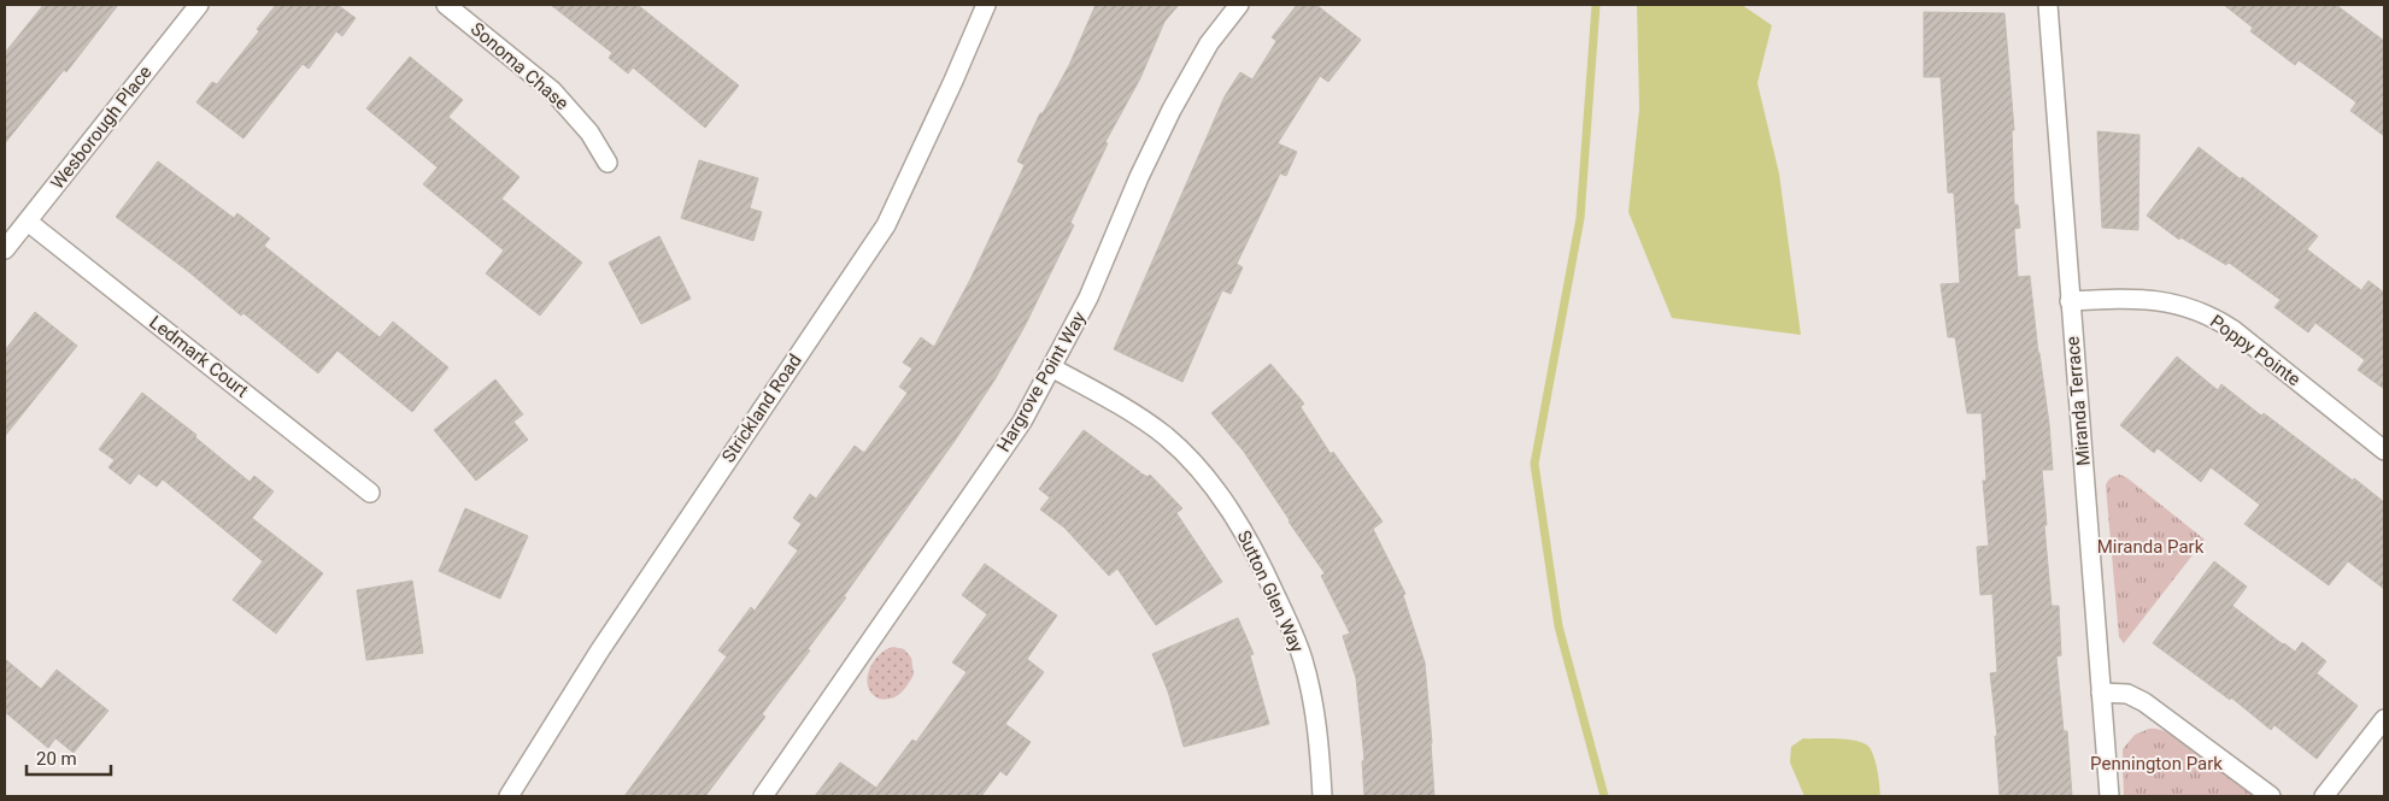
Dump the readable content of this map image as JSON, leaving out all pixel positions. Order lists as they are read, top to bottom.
{
  "streets": {
    "street": [
      "Sonoma Chase",
      "Wesborough Place",
      "Poppy Pointe",
      "Ledmark Court",
      "Hargrove Point Way",
      "Miranda Terrace",
      "Strickland Road",
      "Sutton Glen Way"
    ]
  },
  "crossings": [
    ["Wesborough Place", "Ledmark Court"],
    ["Poppy Pointe", "Miranda Terrace"],
    ["Hargrove Point Way", "Sutton Glen Way"]
  ],
  "parks": ["Miranda Park", "Pennington Park"],
  "scale_bar": "20 m"
}
